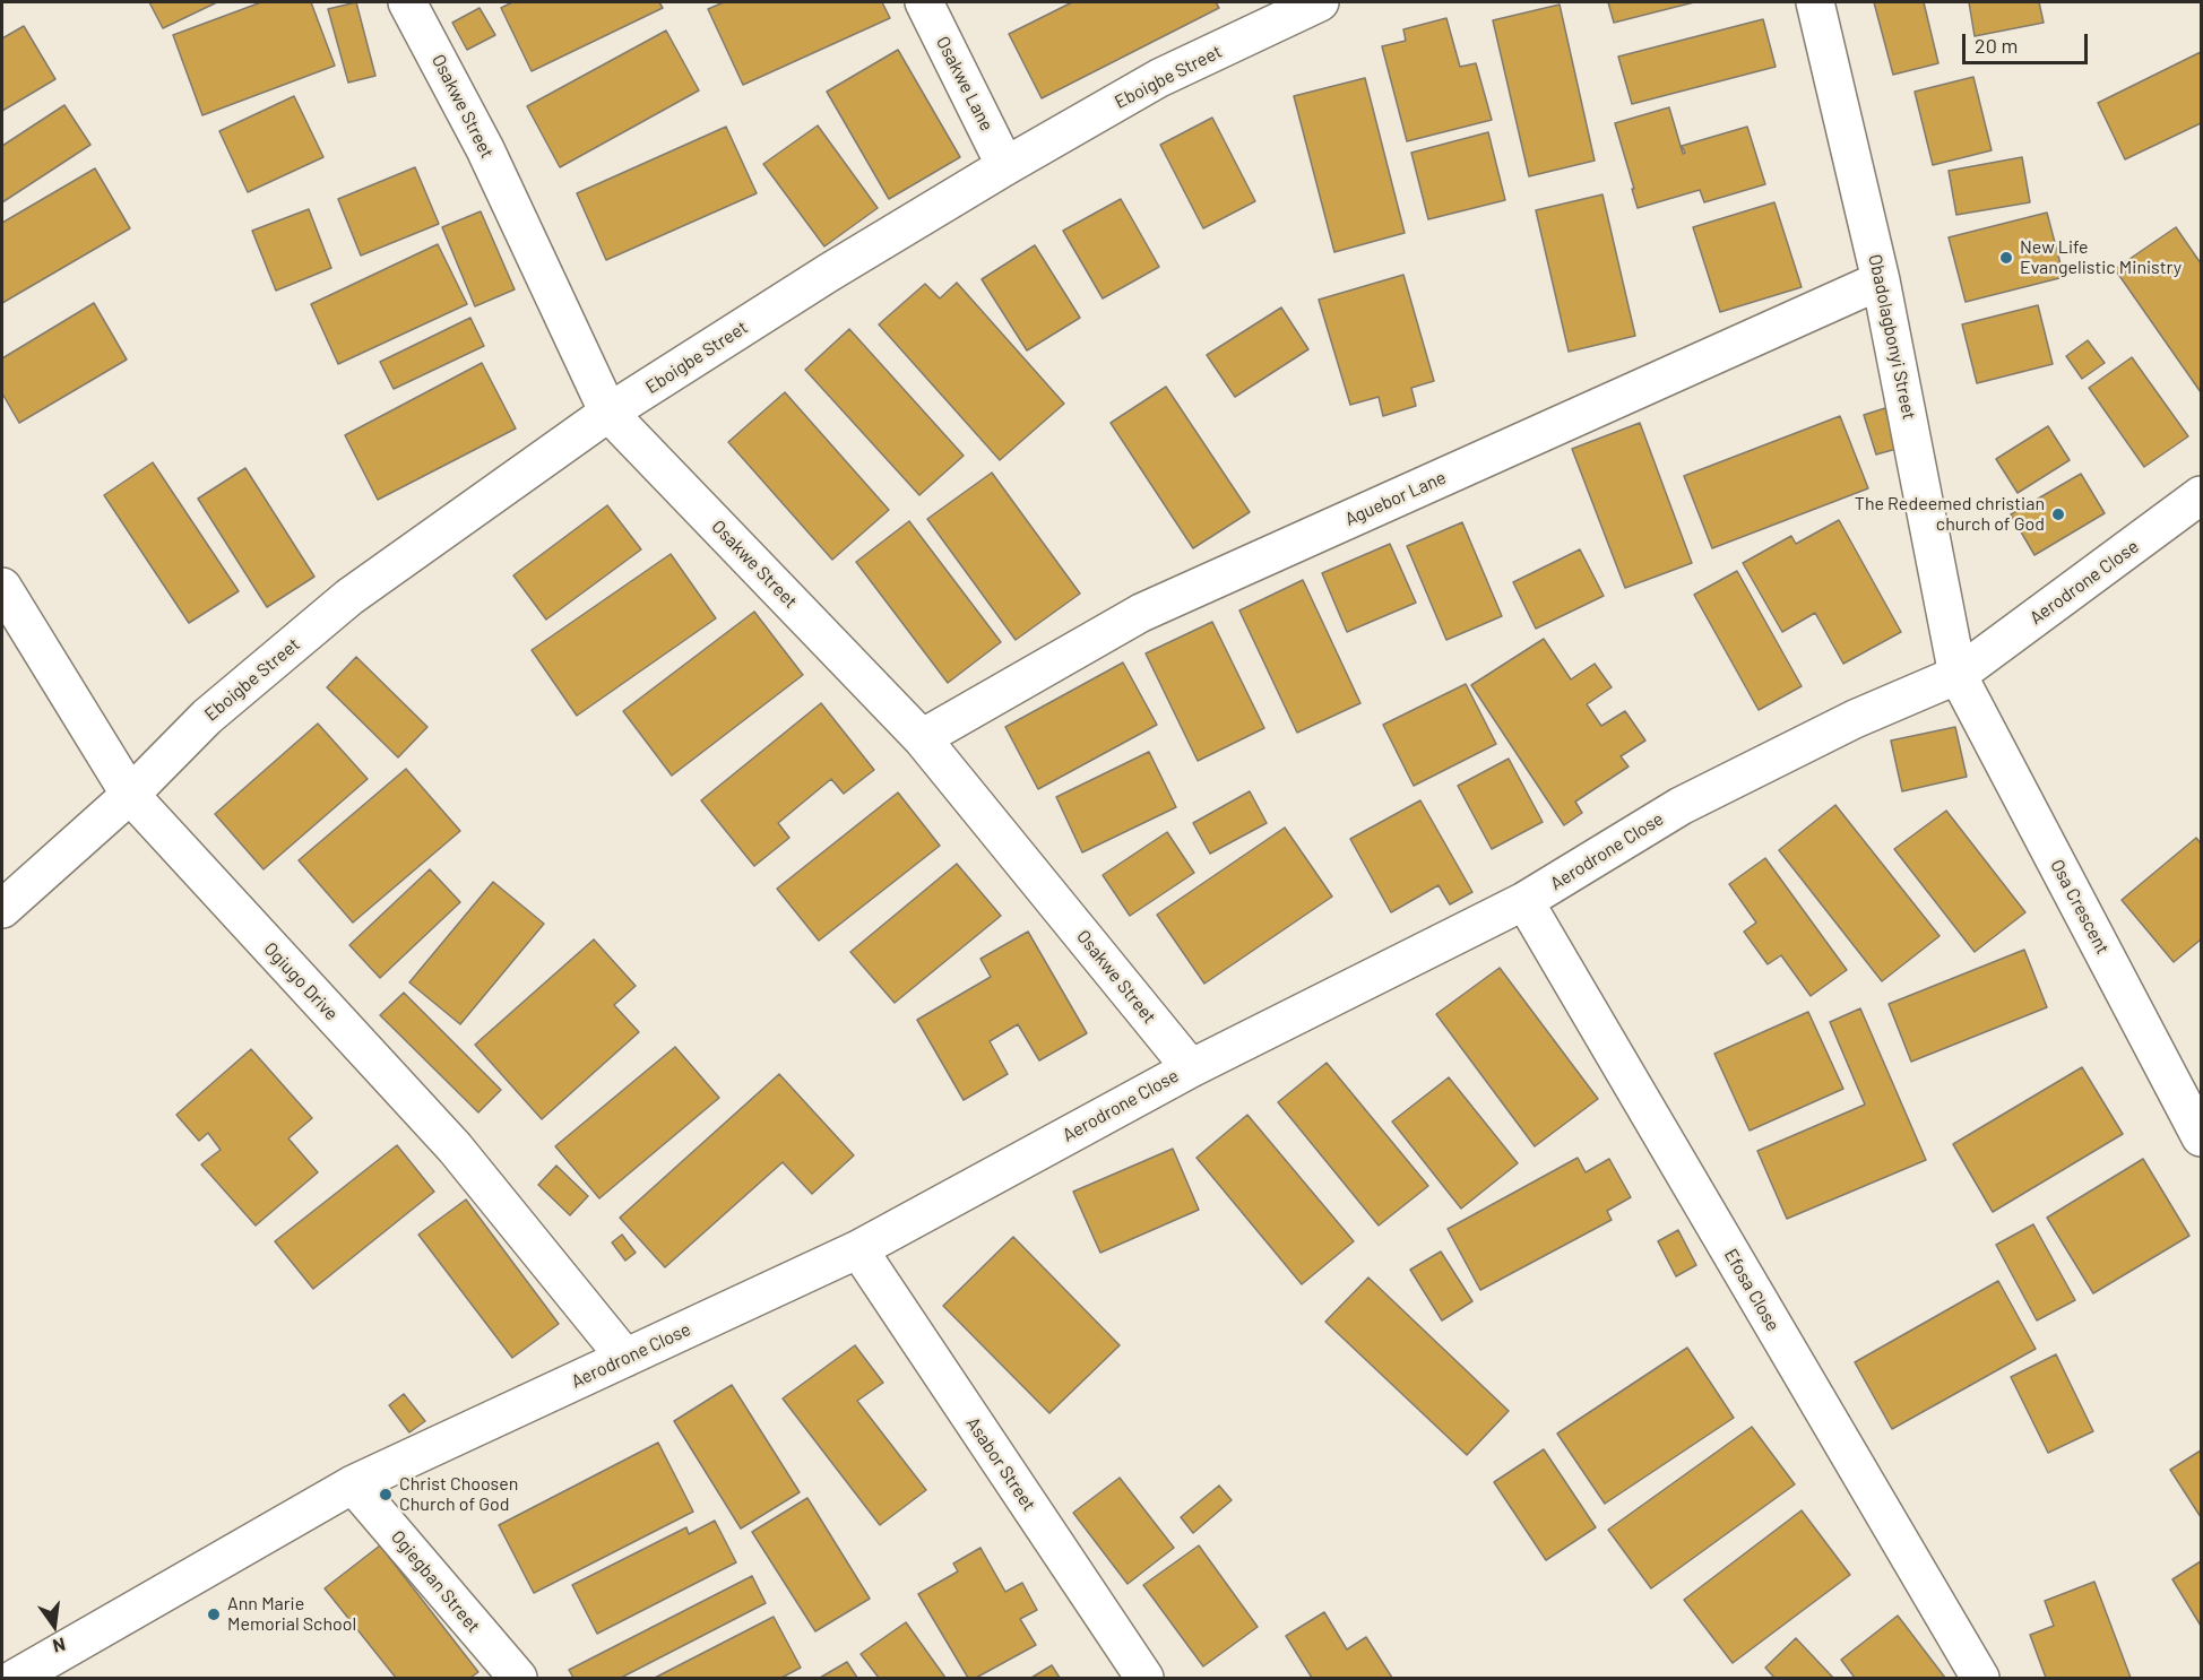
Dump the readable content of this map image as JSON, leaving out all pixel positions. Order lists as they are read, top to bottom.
{
  "streets": {
    "street": [
      "Eboigbe Street",
      "Osakwe Lane",
      "Osakwe Street",
      "Obadolagbonyi Street",
      "Aguebor Lane",
      "Aerodrone Close",
      "Osa Crescent",
      "Ogiugo Drive",
      "Efosa Close",
      "Asabor Street",
      "Ogiegban Street"
    ]
  },
  "crossings": [
    ["Eboigbe Street", "Osakwe Lane"],
    ["Eboigbe Street", "Osakwe Street"],
    ["Eboigbe Street", "Ogiugo Drive"],
    ["Osakwe Street", "Aguebor Lane"],
    ["Osakwe Street", "Aerodrone Close"],
    ["Obadolagbonyi Street", "Aguebor Lane"],
    ["Obadolagbonyi Street", "Aerodrone Close"],
    ["Obadolagbonyi Street", "Osa Crescent"],
    ["Aerodrone Close", "Osa Crescent"],
    ["Aerodrone Close", "Ogiugo Drive"],
    ["Aerodrone Close", "Efosa Close"],
    ["Aerodrone Close", "Asabor Street"],
    ["Aerodrone Close", "Ogiegban Street"]
  ],
  "places": [
    "New Life Evangelistic Ministry",
    "The Redeemed christian church of God",
    "Christ Choosen Church of God",
    "Ann Marie Memorial School"
  ],
  "scale_bar": "20 m",
  "north": "bottom"
}
